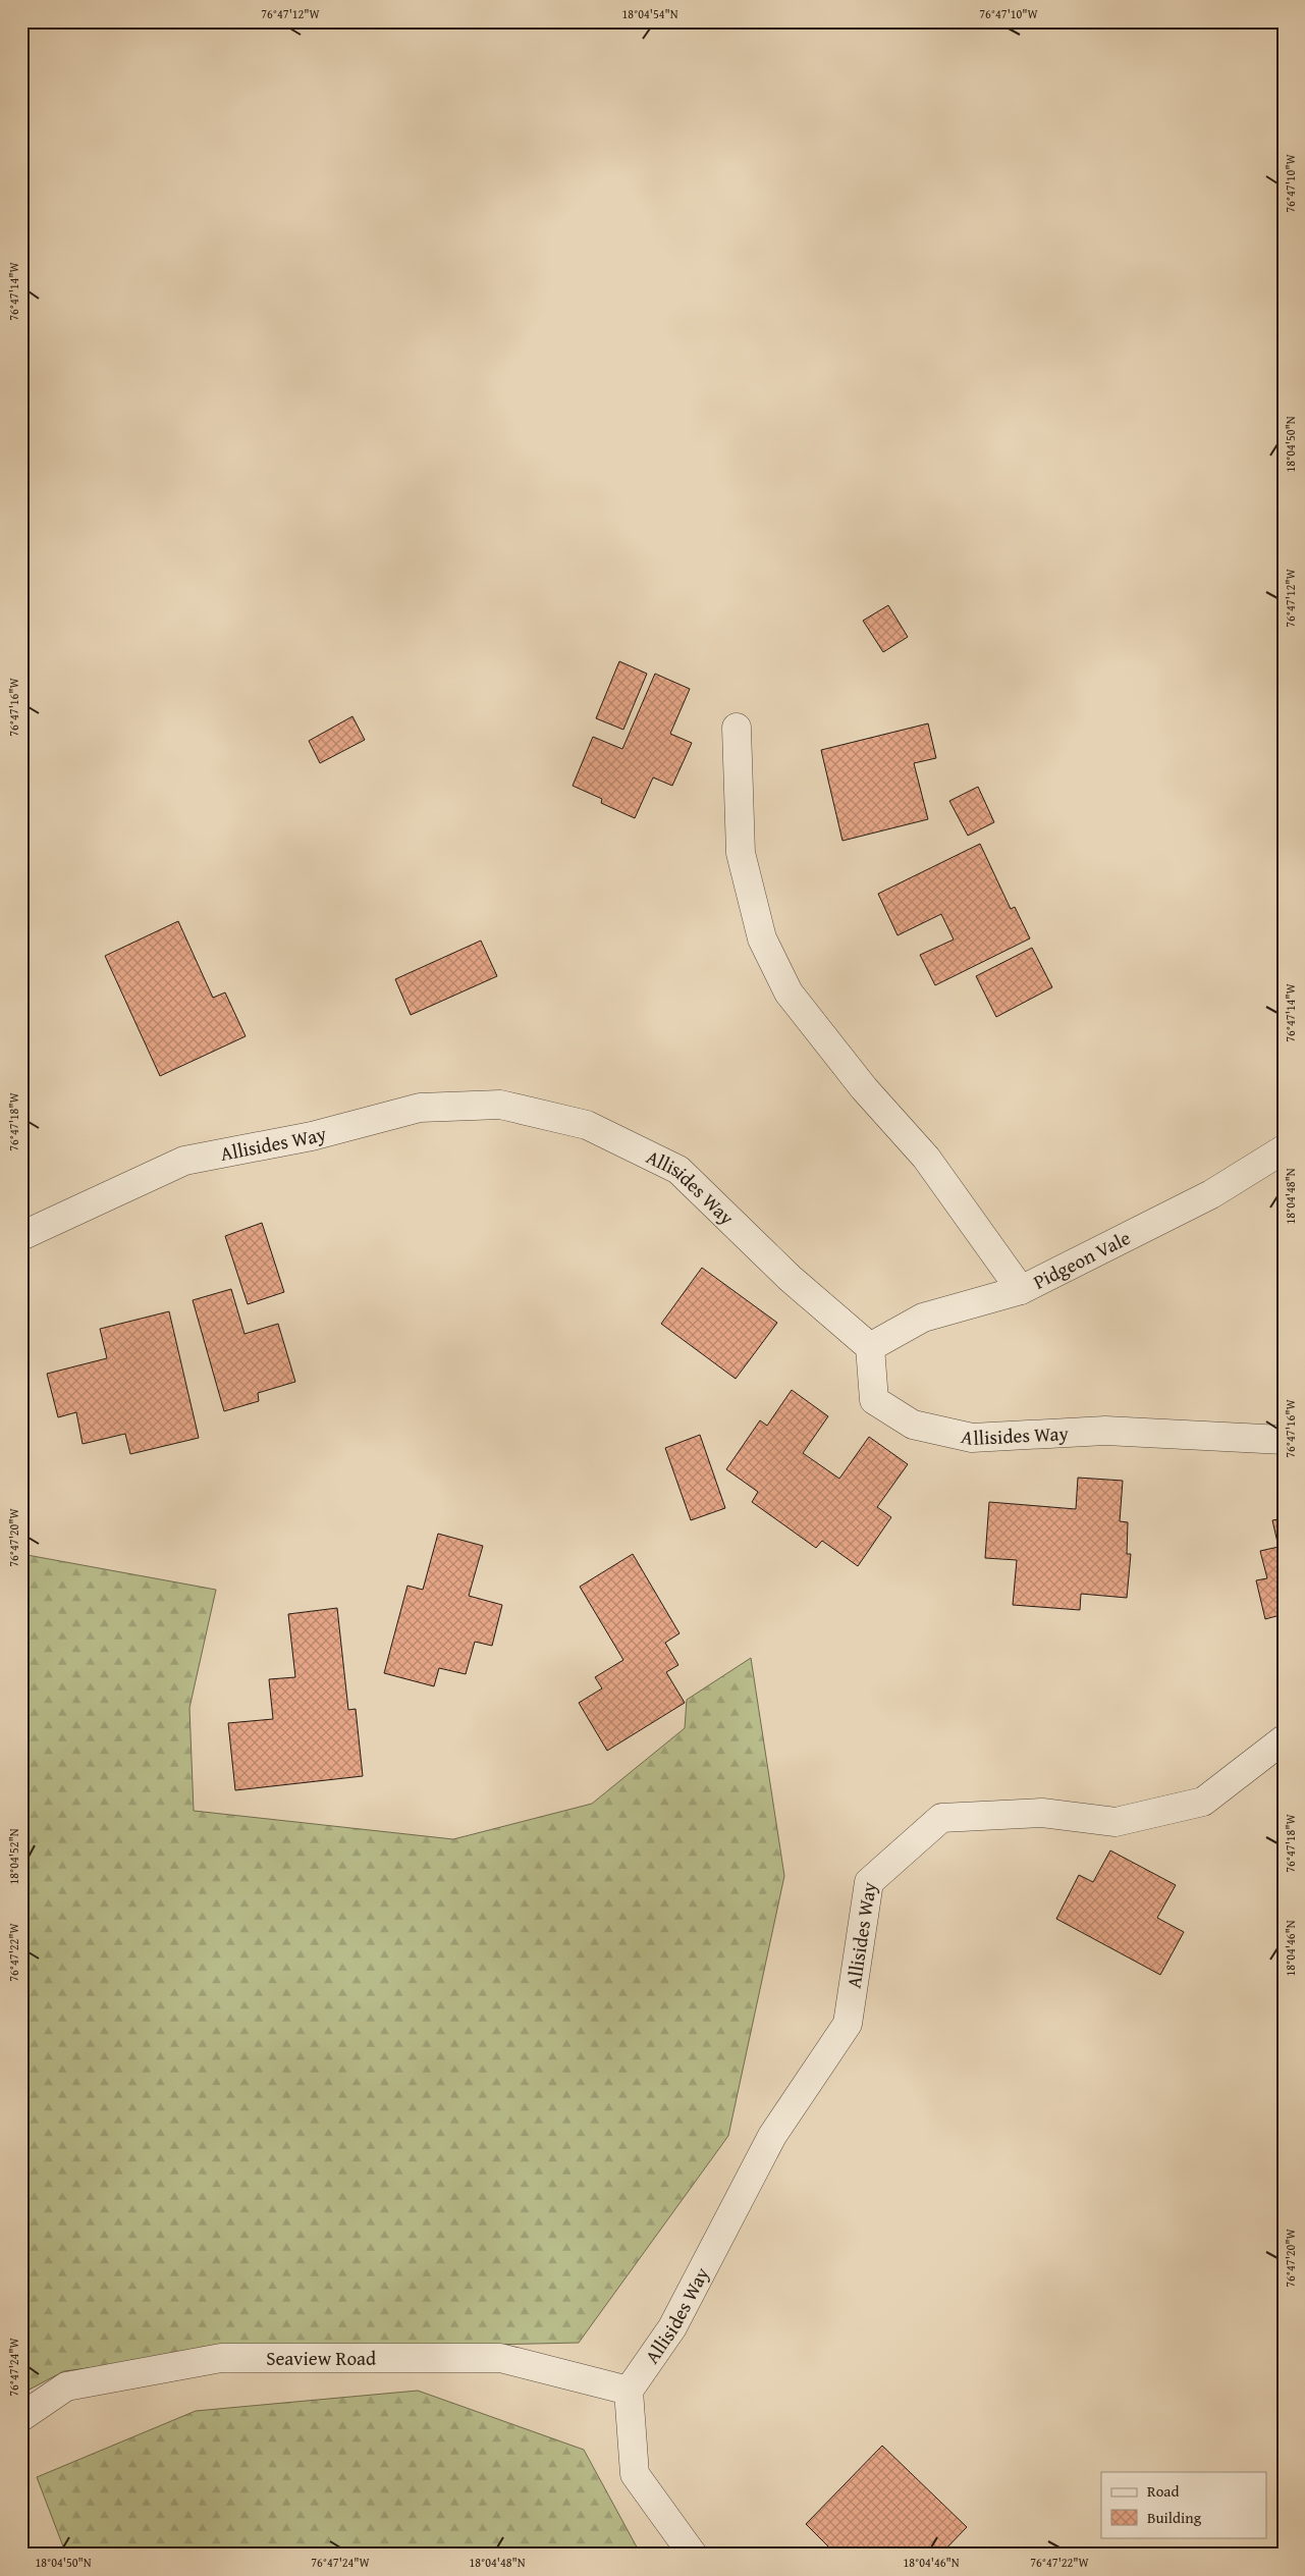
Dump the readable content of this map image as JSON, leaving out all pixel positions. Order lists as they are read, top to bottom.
{
  "streets": {
    "street": ["Allisides Way", "Pidgeon Vale", "Seaview Road"]
  },
  "crossings": [
    ["Allisides Way", "Pidgeon Vale"],
    ["Allisides Way", "Seaview Road"]
  ],
  "legend": ["Road", "Building"],
  "coordinates": [
    "76°47'12\"W",
    "18°04'54\"N",
    "76°47'10\"W",
    "76°47'14\"W",
    "18°04'50\"N",
    "76°47'16\"W",
    "76°47'18\"W",
    "18°04'48\"N",
    "76°47'20\"W",
    "18°04'52\"N",
    "18°04'46\"N",
    "76°47'22\"W",
    "76°47'24\"W"
  ]
}
